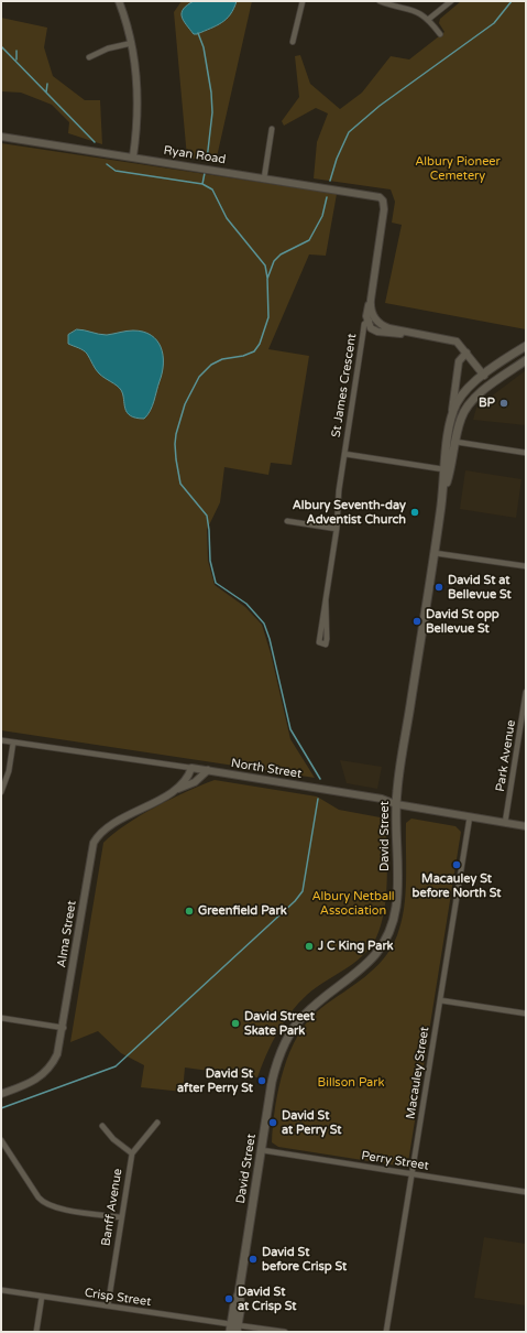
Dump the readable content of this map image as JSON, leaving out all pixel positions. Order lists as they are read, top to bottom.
{
  "streets": {
    "main road": ["David Street"],
    "street": [
      "Ryan Road",
      "St James Crescent",
      "Park Avenue",
      "North Street",
      "Alma Street",
      "Macauley Street",
      "Perry Street",
      "Banff Avenue",
      "Crisp Street"
    ]
  },
  "crossings": [
    ["Ryan Road", "St James Crescent"],
    ["St James Crescent", "David Street"],
    ["Park Avenue", "North Street"],
    ["North Street", "David Street"],
    ["North Street", "Alma Street"],
    ["North Street", "Macauley Street"],
    ["David Street", "Perry Street"],
    ["David Street", "Crisp Street"],
    ["Macauley Street", "Perry Street"],
    ["Banff Avenue", "Crisp Street"]
  ],
  "parks": ["Albury Pioneer Cemetery", "Albury Netball Association", "Billson Park"],
  "places": [
    "BP",
    "Albury Seventh-day Adventist Church",
    "David St at Bellevue St",
    "David St opp Bellevue St",
    "Macauley St before North St",
    "Greenfield Park",
    "J C King Park",
    "David Street Skate Park",
    "David St after Perry St",
    "David St at Perry St",
    "David St before Crisp St",
    "David St at Crisp St"
  ]
}
